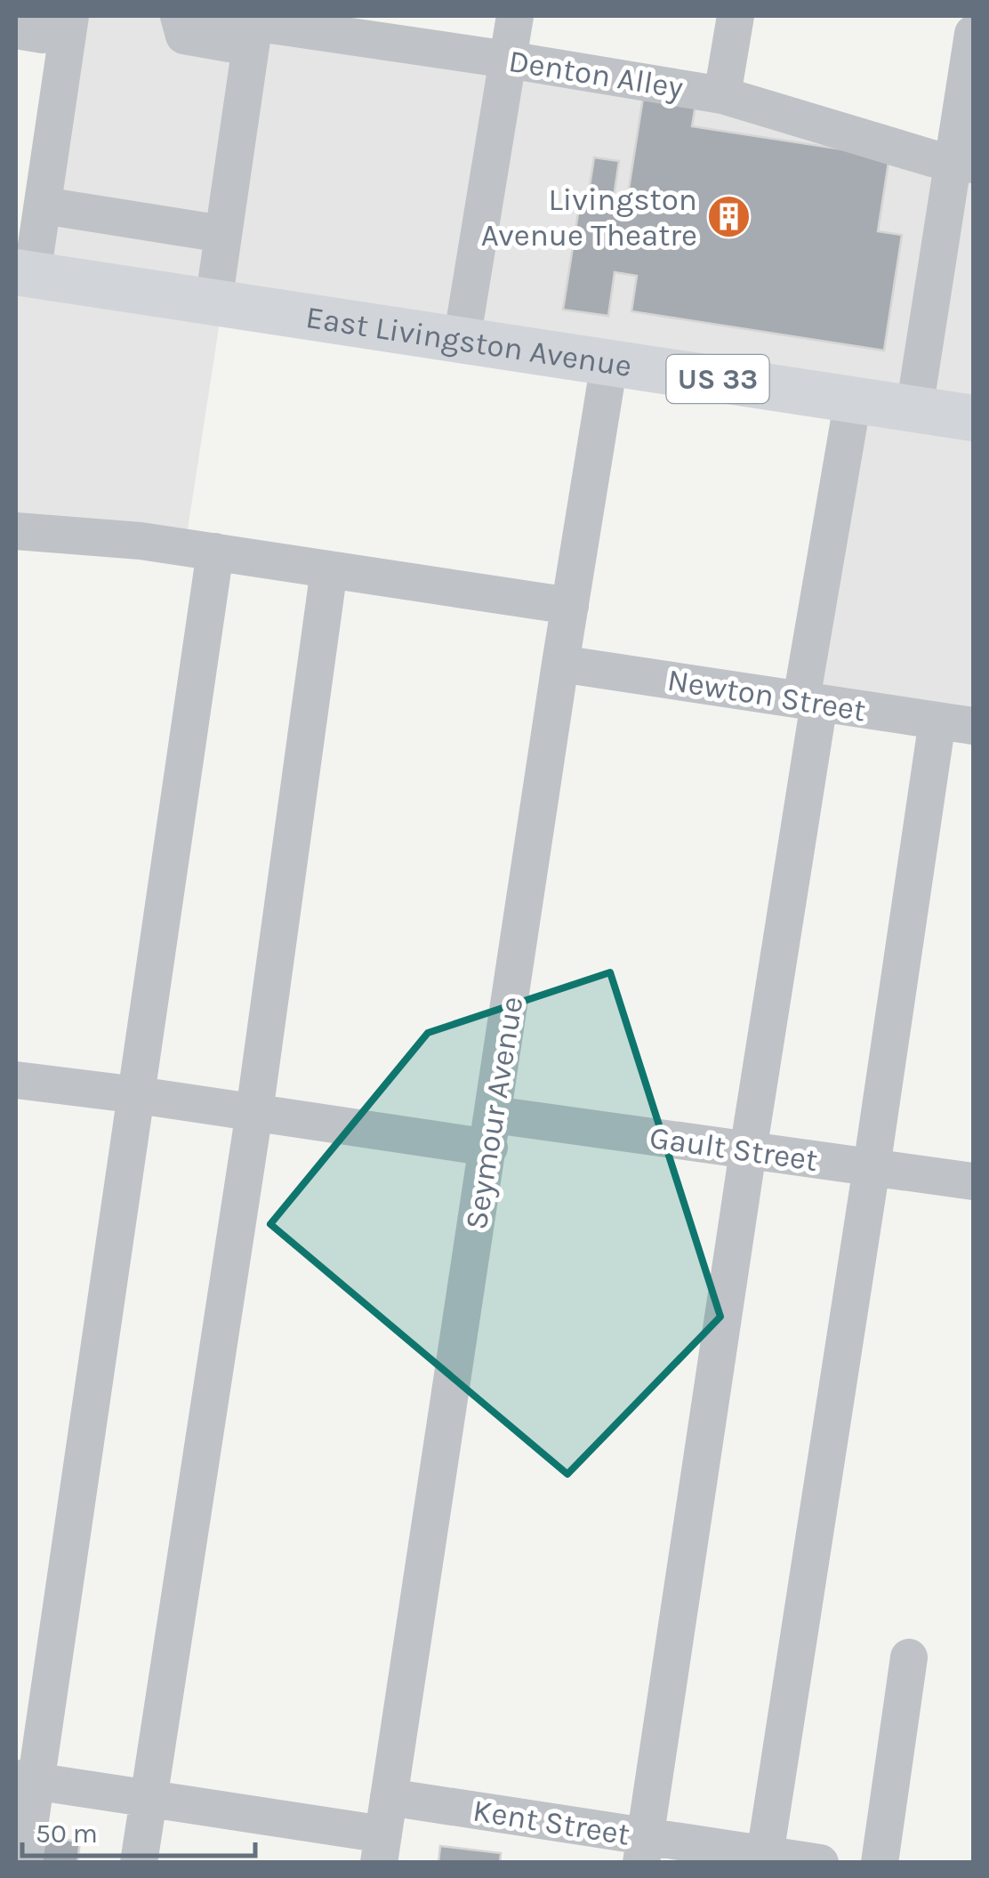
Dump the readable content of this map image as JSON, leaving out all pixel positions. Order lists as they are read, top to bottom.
{
  "streets": {
    "main road": ["East Livingston Avenue", "US 33"],
    "street": [
      "Denton Alley",
      "Newton Street",
      "Seymour Avenue",
      "Gault Street",
      "Kent Street"
    ]
  },
  "crossings": [
    ["East Livingston Avenue", "Seymour Avenue"],
    ["Newton Street", "Seymour Avenue"],
    ["Seymour Avenue", "Gault Street"],
    ["Seymour Avenue", "Kent Street"]
  ],
  "places": {
    "building": ["Livingston Avenue Theatre"]
  },
  "scale_bar": "50 m"
}
